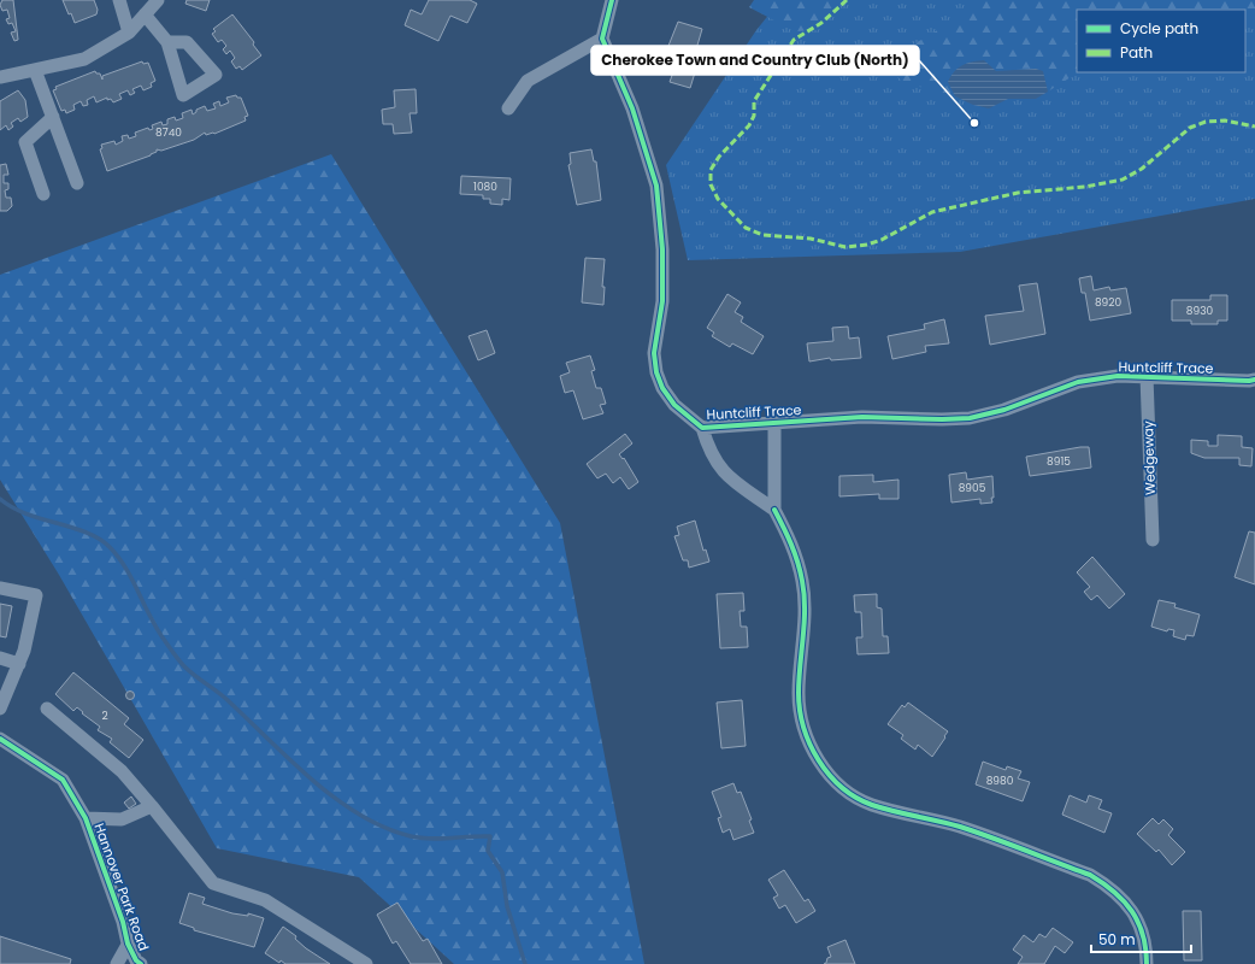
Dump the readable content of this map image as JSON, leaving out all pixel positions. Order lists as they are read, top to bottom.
{
  "streets": {
    "street": ["Huntcliff Trace", "Wedgeway", "Hannover Park Road"]
  },
  "crossings": [
    ["Huntcliff Trace", "Wedgeway"]
  ],
  "places": ["Cherokee Town and Country Club (North)"],
  "house_numbers": [
    "8740",
    "1080",
    "8920",
    "8930",
    "8915",
    "8905",
    "2",
    "8980"
  ],
  "legend": ["Cycle path", "Path"],
  "scale_bar": "50 m"
}
